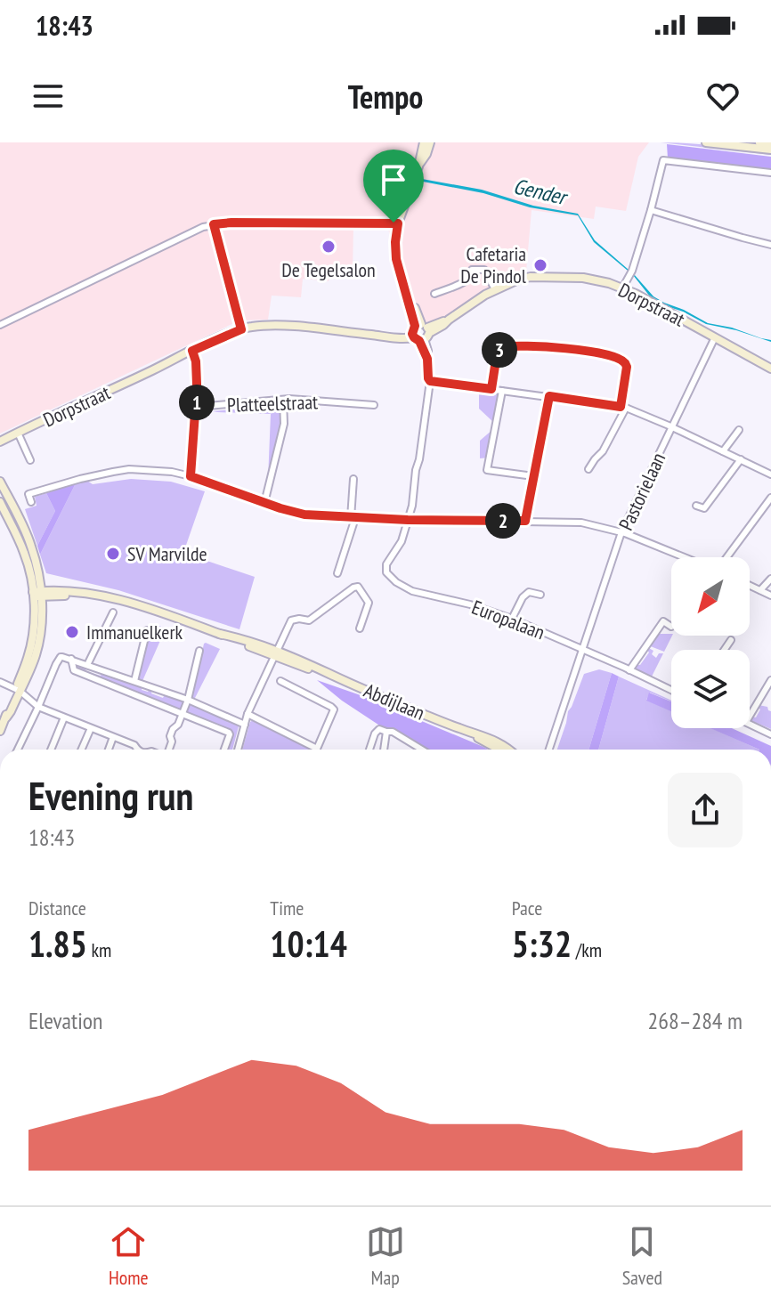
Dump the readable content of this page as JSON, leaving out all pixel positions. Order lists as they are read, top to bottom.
{
  "streets": {
    "street": [
      "Dorpstraat",
      "Platteelstraat",
      "Pastorielaan",
      "Europalaan",
      "Abdijlaan"
    ]
  },
  "crossings": [
    ["Dorpstraat", "Pastorielaan"],
    ["Dorpstraat", "Europalaan"],
    ["Pastorielaan", "Europalaan"]
  ],
  "water": ["Gender"],
  "places": [
    "De Tegelsalon",
    "Cafetaria De Pindol",
    "SV Marvilde",
    "Immanuelkerk"
  ],
  "north": "bottom left",
  "page": {
    "status": "18:43",
    "header": "Tempo",
    "pins": ["3", "1", "2"],
    "heading": ["Evening run", "18:43"],
    "stats": [
      ["Distance", "1.85 km"],
      ["Time", "10:14"],
      ["Pace", "5:32 /km"]
    ],
    "chart": ["Elevation", "268–284 m"],
    "tabs": ["Home", "Map", "Saved"]
  }
}
